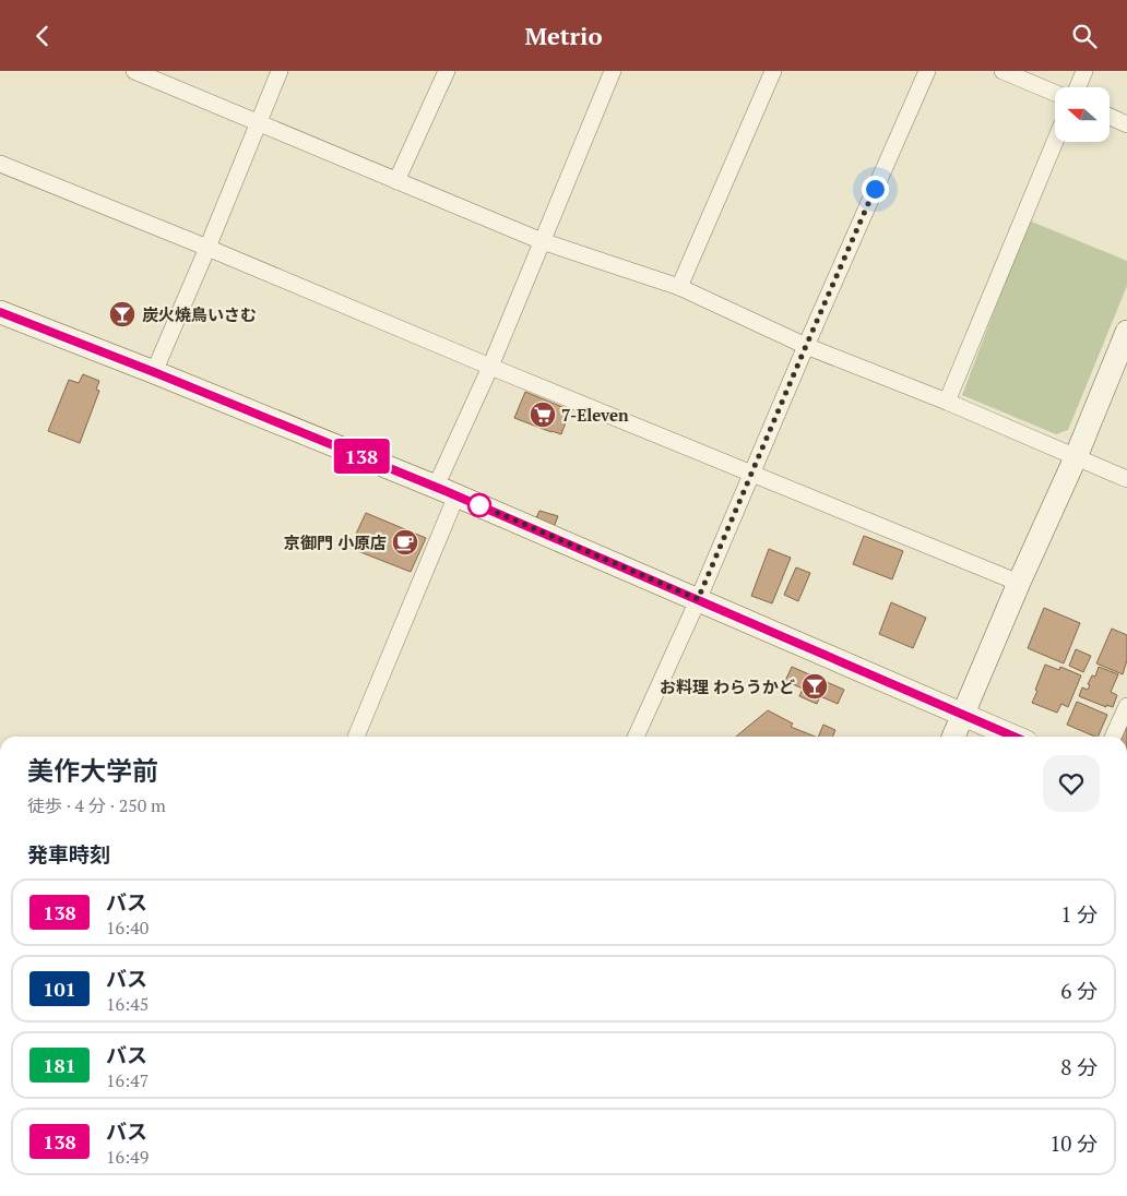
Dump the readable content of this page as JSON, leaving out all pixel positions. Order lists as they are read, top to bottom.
{
  "places": {
    "bar": ["炭火焼鳥いさむ", "お料理 わらうかど"],
    "supermarket": ["7-Eleven"],
    "cafe": ["京御門 小原店"]
  },
  "lines": ["bus line 138"],
  "north": "left",
  "page": {
    "header": "Metrio",
    "on_map": "138",
    "heading": [
      ["美作大学前", "徒歩 · 4 分 · 250 m"],
      "発車時刻"
    ],
    "list": [
      {
        "mark": "138",
        "name": "バス",
        "note": "16:40",
        "value": "1 分"
      },
      {
        "mark": "101",
        "name": "バス",
        "note": "16:45",
        "value": "6 分"
      },
      {
        "mark": "181",
        "name": "バス",
        "note": "16:47",
        "value": "8 分"
      },
      {
        "mark": "138",
        "name": "バス",
        "note": "16:49",
        "value": "10 分"
      }
    ]
  }
}
